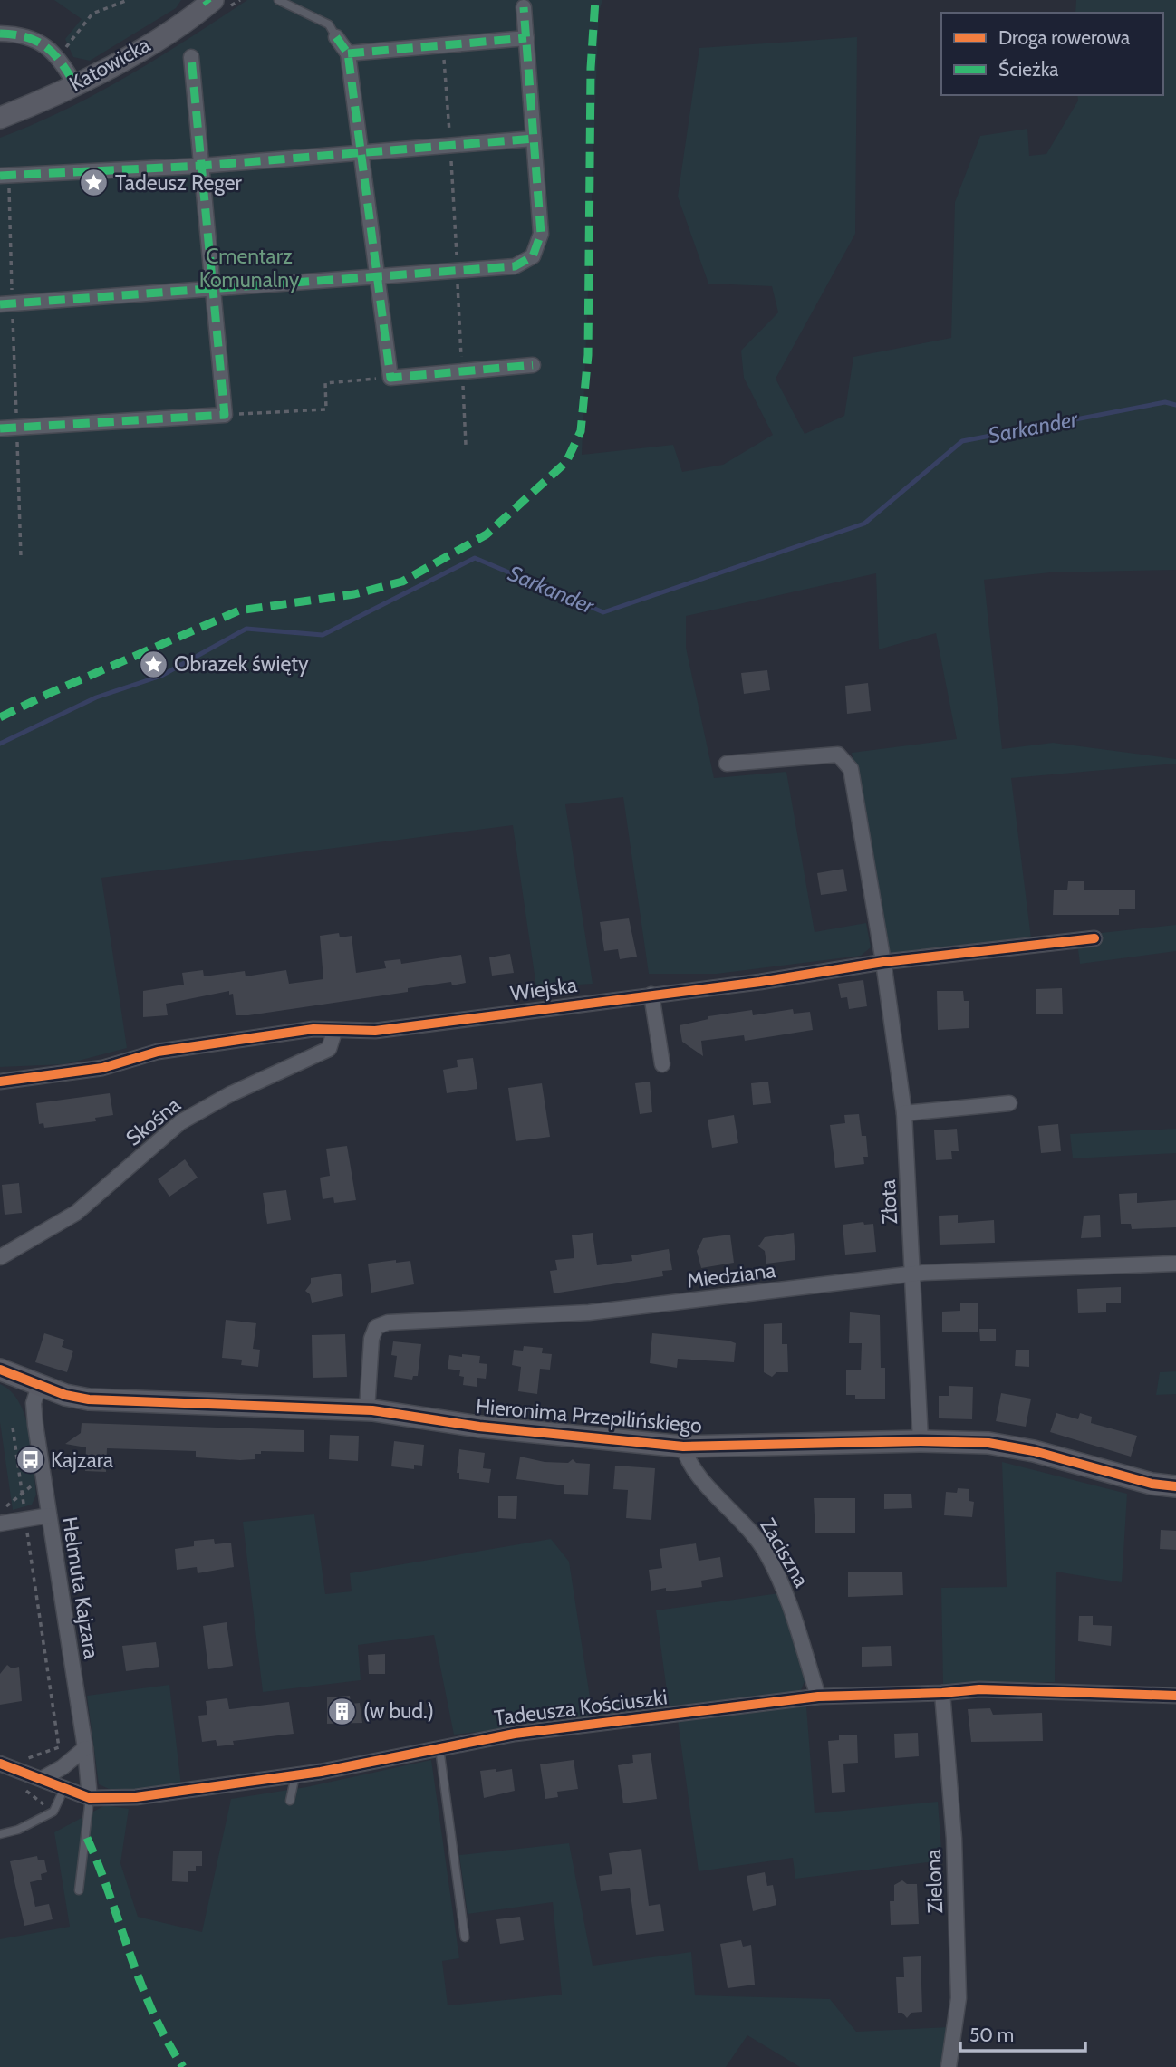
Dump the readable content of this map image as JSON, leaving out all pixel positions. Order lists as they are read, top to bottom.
{
  "streets": {
    "street": [
      "Katowicka",
      "Wiejska",
      "Skośna",
      "Złota",
      "Miedziana",
      "Hieronima Przepilińskiego",
      "Zaciszna",
      "Helmuta Kajzara",
      "Tadeusza Kościuszki",
      "Zielona"
    ]
  },
  "crossings": [
    ["Wiejska", "Skośna"],
    ["Wiejska", "Złota"],
    ["Złota", "Miedziana"],
    ["Złota", "Hieronima Przepilińskiego"],
    ["Miedziana", "Hieronima Przepilińskiego"],
    ["Hieronima Przepilińskiego", "Zaciszna"],
    ["Hieronima Przepilińskiego", "Helmuta Kajzara"],
    ["Zaciszna", "Tadeusza Kościuszki"],
    ["Helmuta Kajzara", "Tadeusza Kościuszki"],
    ["Tadeusza Kościuszki", "Zielona"]
  ],
  "water": ["Sarkander"],
  "parks": ["Cmentarz Komunalny"],
  "places": {
    "place": ["Tadeusz Reger", "Obrazek święty"],
    "bus stop": ["Kajzara"],
    "building": ["(w bud.)"]
  },
  "legend": ["Droga rowerowa", "Ścieżka"],
  "scale_bar": "50 m"
}
